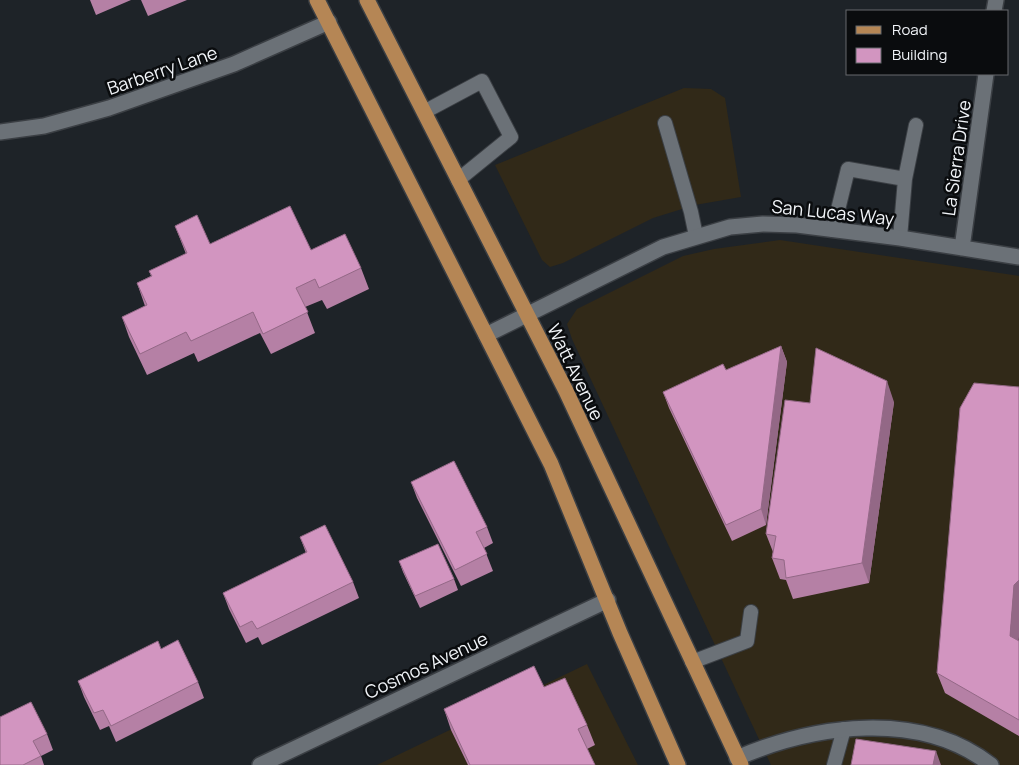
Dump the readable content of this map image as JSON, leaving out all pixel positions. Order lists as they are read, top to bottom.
{
  "streets": {
    "main road": ["Watt Avenue"],
    "street": [
      "Barberry Lane",
      "La Sierra Drive",
      "San Lucas Way",
      "Cosmos Avenue"
    ]
  },
  "crossings": [
    ["La Sierra Drive", "San Lucas Way"],
    ["San Lucas Way", "Watt Avenue"]
  ],
  "legend": ["Road", "Building"]
}
